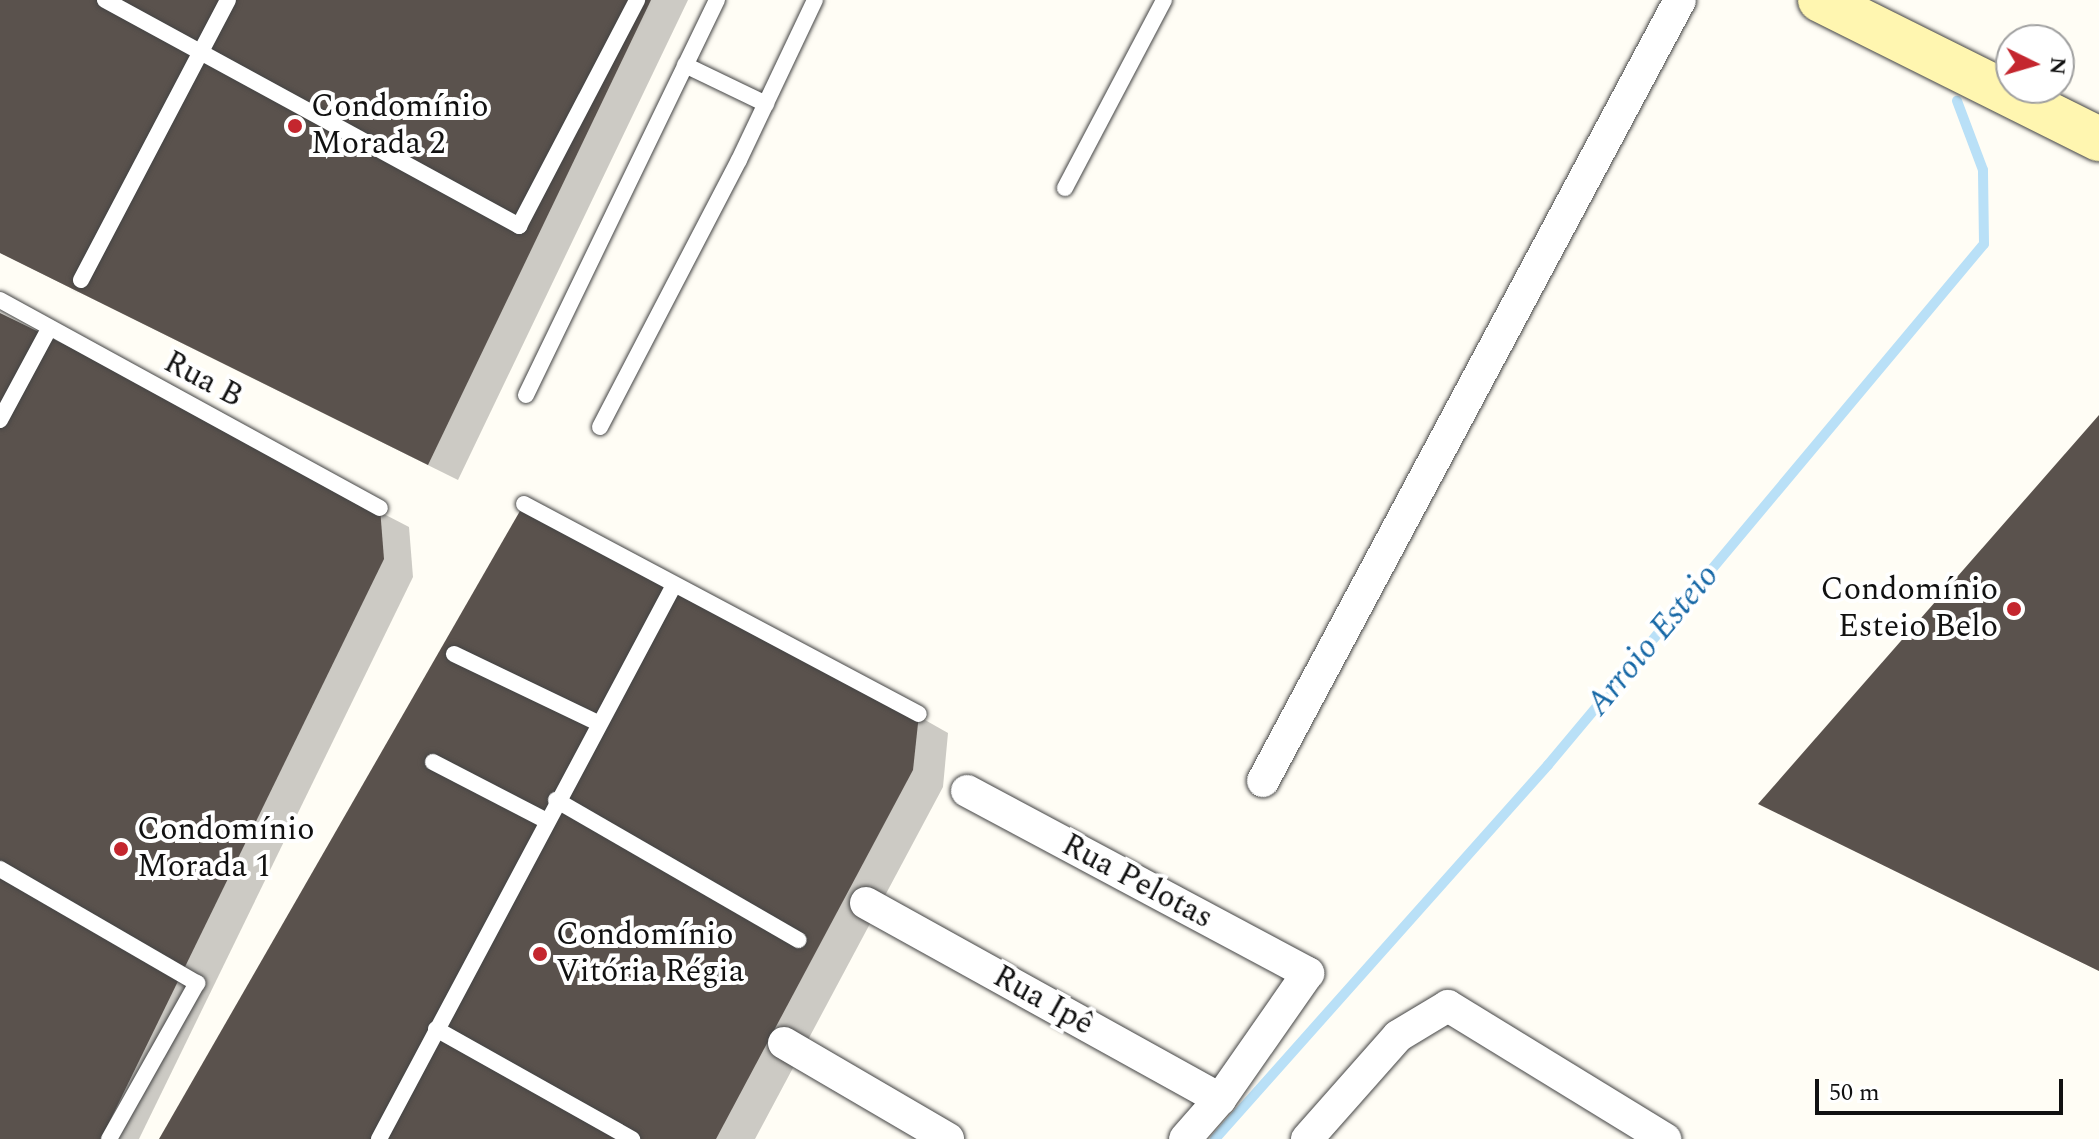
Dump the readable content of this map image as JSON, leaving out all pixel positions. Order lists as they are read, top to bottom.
{
  "streets": {
    "street": ["Rua Pelotas", "Rua Ipê"],
    "lane": ["Rua B"]
  },
  "crossings": [
    ["Rua Pelotas", "Rua Ipê"]
  ],
  "water": ["Arroio Esteio"],
  "places": [
    "Condomínio Morada 2",
    "Condomínio Esteio Belo",
    "Condomínio Morada 1",
    "Condomínio Vitória Régia"
  ],
  "scale_bar": "50 m",
  "north": "right"
}
